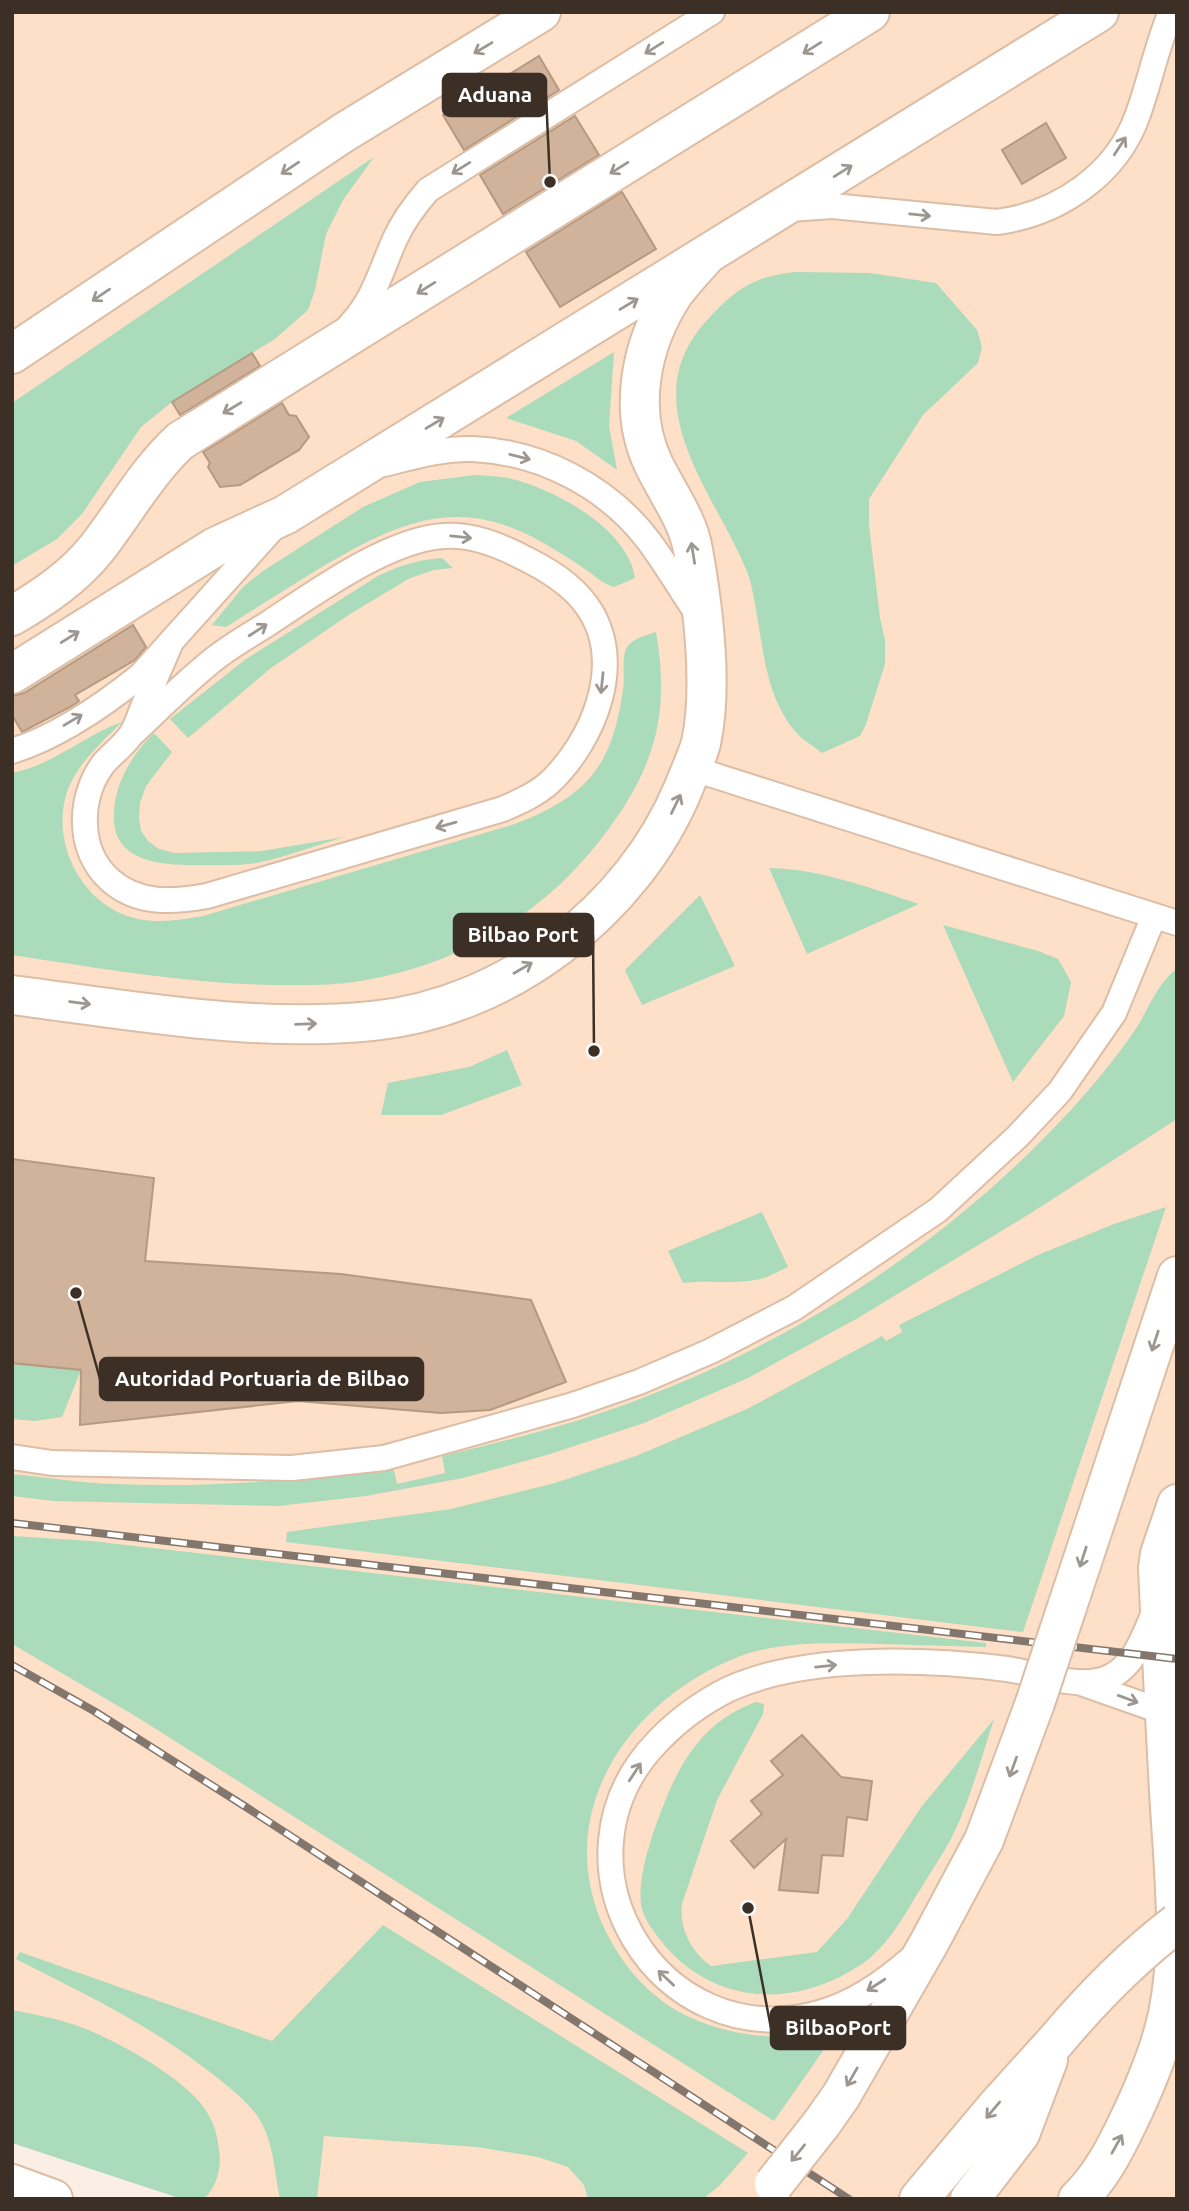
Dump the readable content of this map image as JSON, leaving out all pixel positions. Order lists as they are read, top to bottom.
{
  "places": [
    "Aduana",
    "Bilbao Port",
    "Autoridad Portuaria de Bilbao",
    "BilbaoPort"
  ]
}
